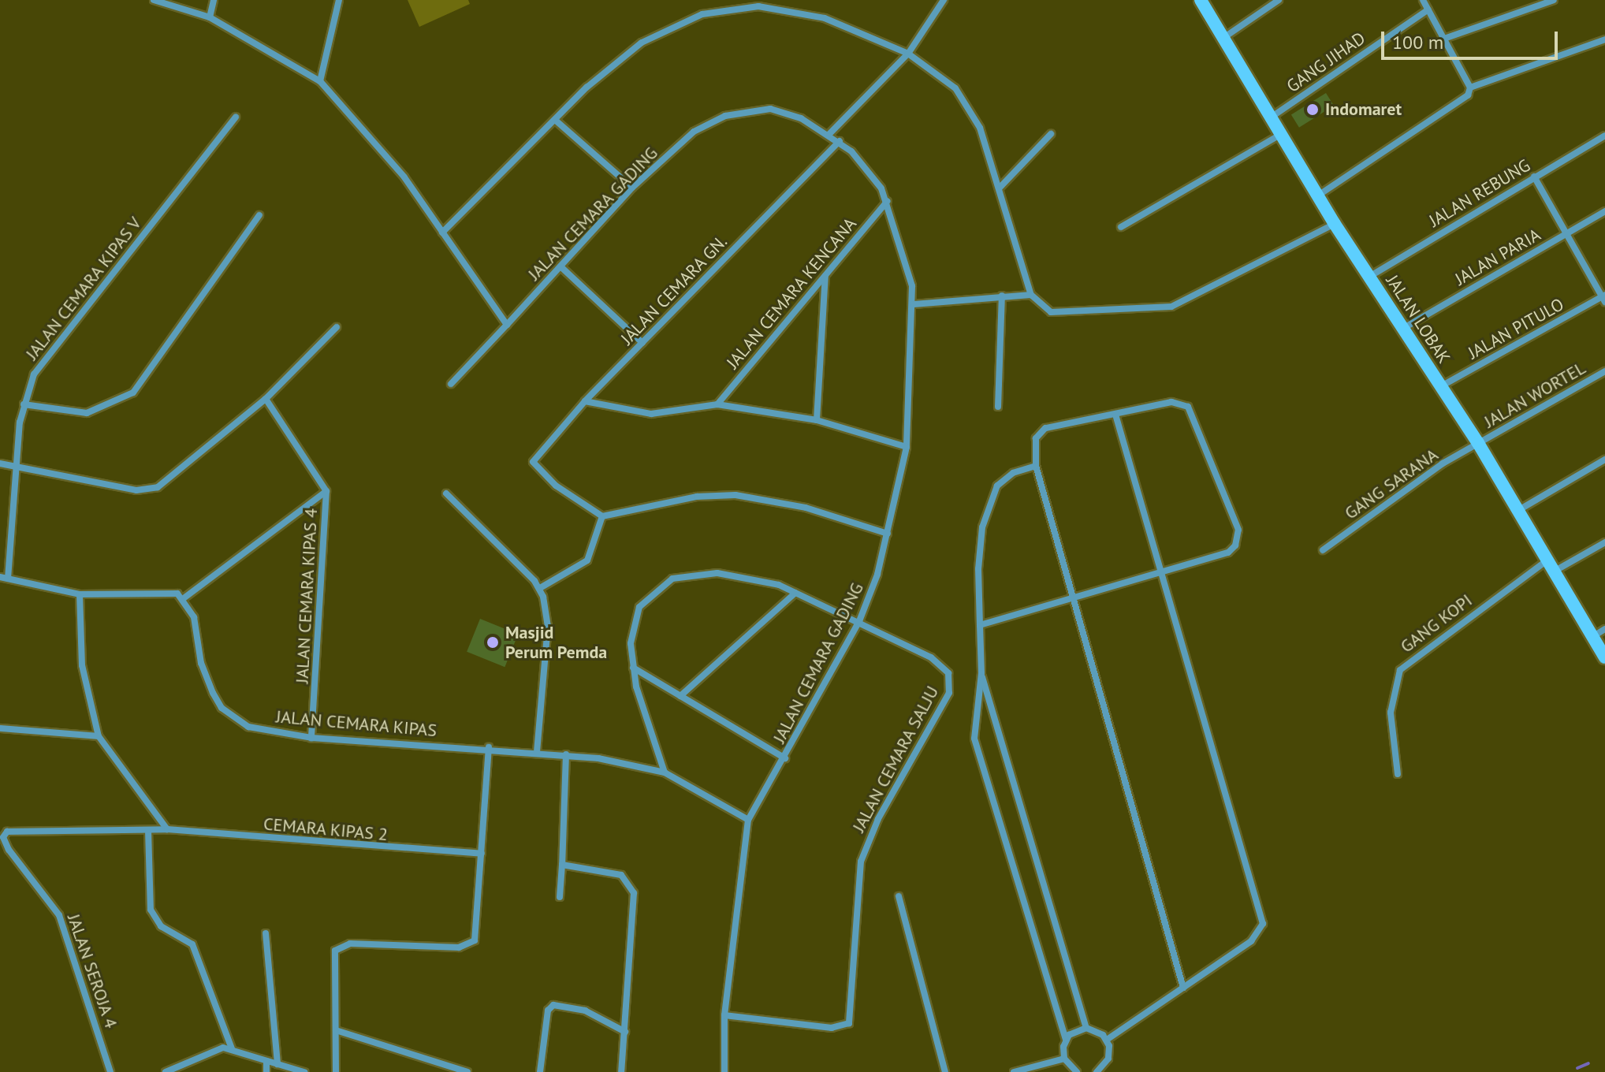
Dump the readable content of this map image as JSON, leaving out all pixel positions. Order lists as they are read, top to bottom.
{
  "streets": {
    "main road": ["JALAN LOBAK"],
    "street": [
      "GANG JIHAD",
      "JALAN REBUNG",
      "JALAN CEMARA GADING",
      "JALAN PARIA",
      "JALAN CEMARA KIPAS V",
      "JALAN CEMARA GN.",
      "JALAN CEMARA KENCANA",
      "JALAN PITULO",
      "JALAN WORTEL",
      "GANG SARANA",
      "JALAN CEMARA KIPAS 4",
      "GANG KOPI",
      "JALAN CEMARA KIPAS",
      "JALAN CEMARA SALJU",
      "CEMARA KIPAS 2",
      "JALAN SEROJA 4"
    ]
  },
  "crossings": [
    ["GANG JIHAD", "JALAN LOBAK"],
    ["JALAN REBUNG", "JALAN LOBAK"],
    ["JALAN CEMARA GADING", "JALAN CEMARA GN."],
    ["JALAN CEMARA GADING", "JALAN CEMARA KENCANA"],
    ["JALAN CEMARA GADING", "JALAN CEMARA KIPAS"],
    ["JALAN CEMARA GADING", "JALAN CEMARA SALJU"],
    ["JALAN PARIA", "JALAN LOBAK"],
    ["JALAN LOBAK", "JALAN PITULO"],
    ["JALAN LOBAK", "JALAN WORTEL"],
    ["JALAN LOBAK", "GANG SARANA"],
    ["JALAN LOBAK", "GANG KOPI"],
    ["JALAN WORTEL", "GANG SARANA"],
    ["JALAN CEMARA KIPAS 4", "JALAN CEMARA KIPAS"],
    ["CEMARA KIPAS 2", "JALAN SEROJA 4"]
  ],
  "places": ["Indomaret", "Masjid Perum Pemda"],
  "scale_bar": "100 m"
}
